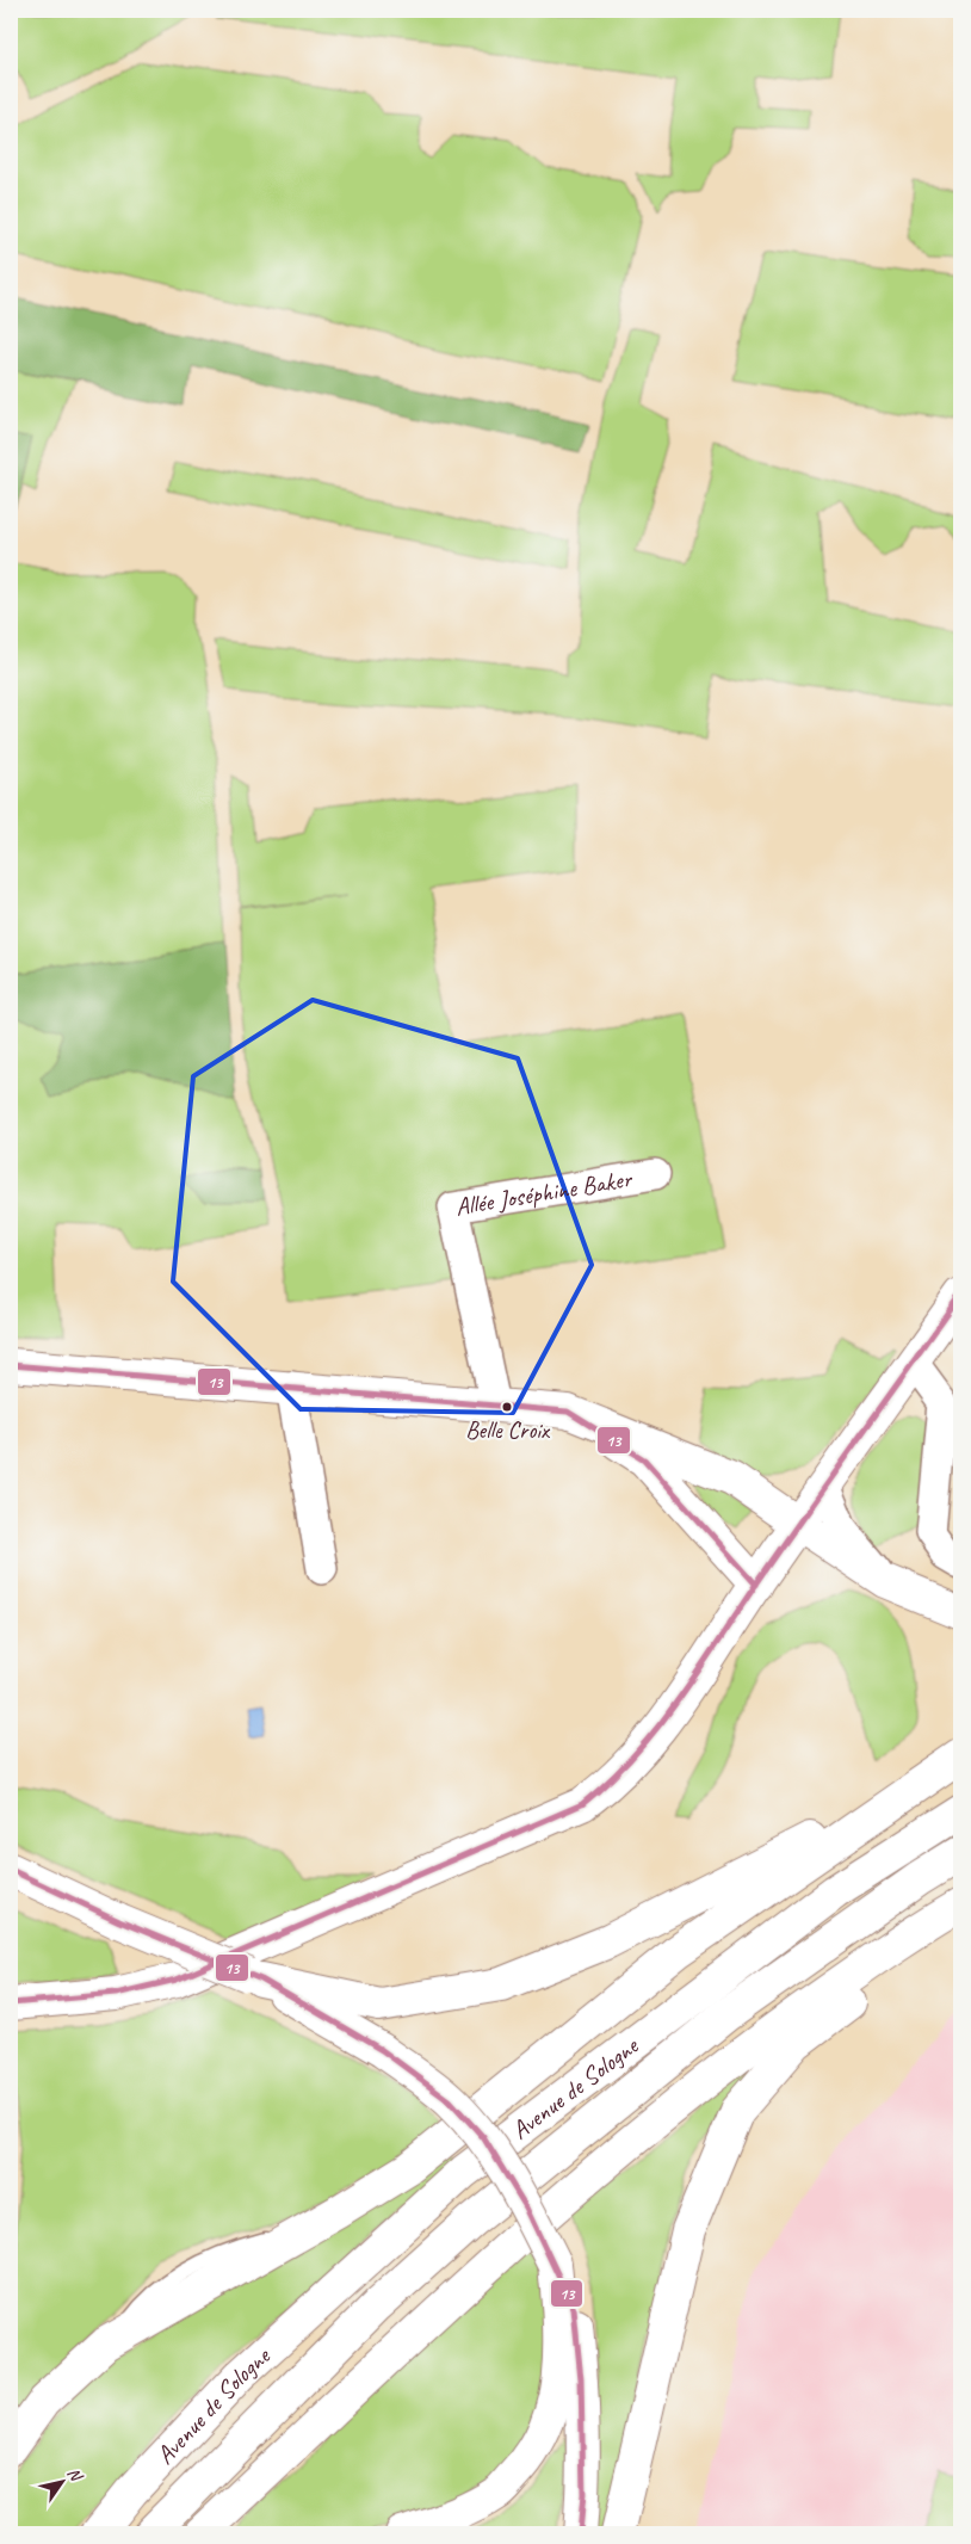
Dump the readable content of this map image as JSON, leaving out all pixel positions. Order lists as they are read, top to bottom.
{
  "streets": {
    "main road": ["Avenue de Sologne"],
    "street": ["Allée Joséphine Baker"]
  },
  "places": ["Belle Croix"],
  "lines": ["transit line 13"],
  "north": "top right"
}
